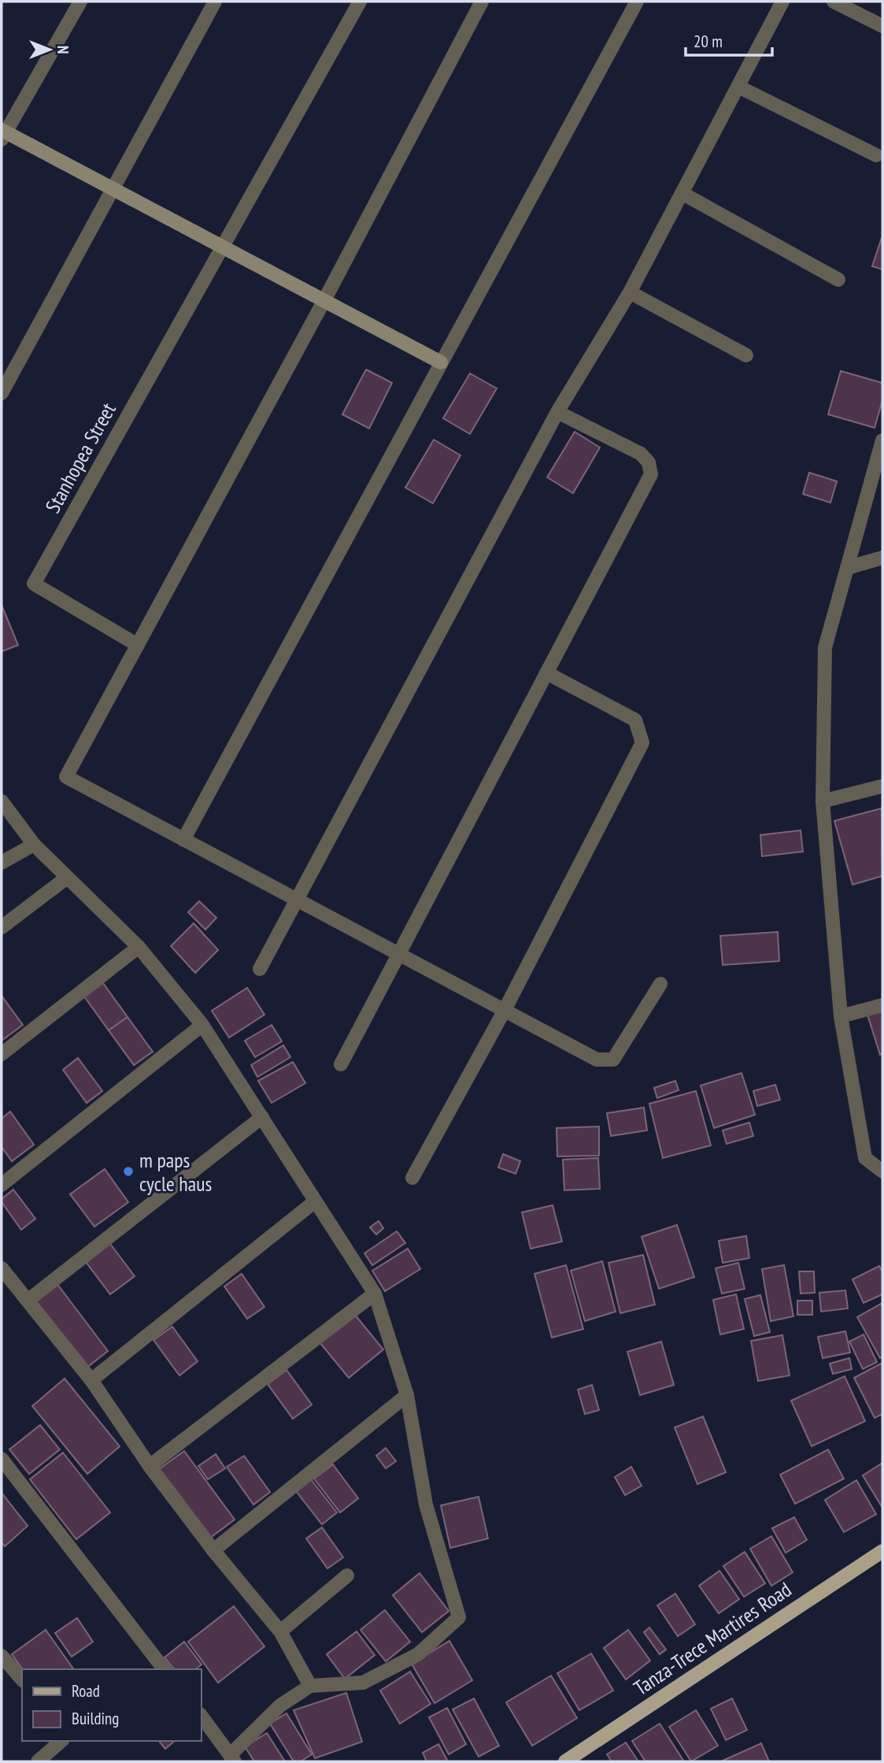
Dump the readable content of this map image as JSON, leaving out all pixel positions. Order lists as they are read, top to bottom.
{
  "streets": {
    "main road": ["Tanza-Trece Martires Road"],
    "street": ["Stanhopea Street"]
  },
  "places": ["m paps cycle haus"],
  "legend": ["Road", "Building"],
  "scale_bar": "20 m",
  "north": "right"
}
